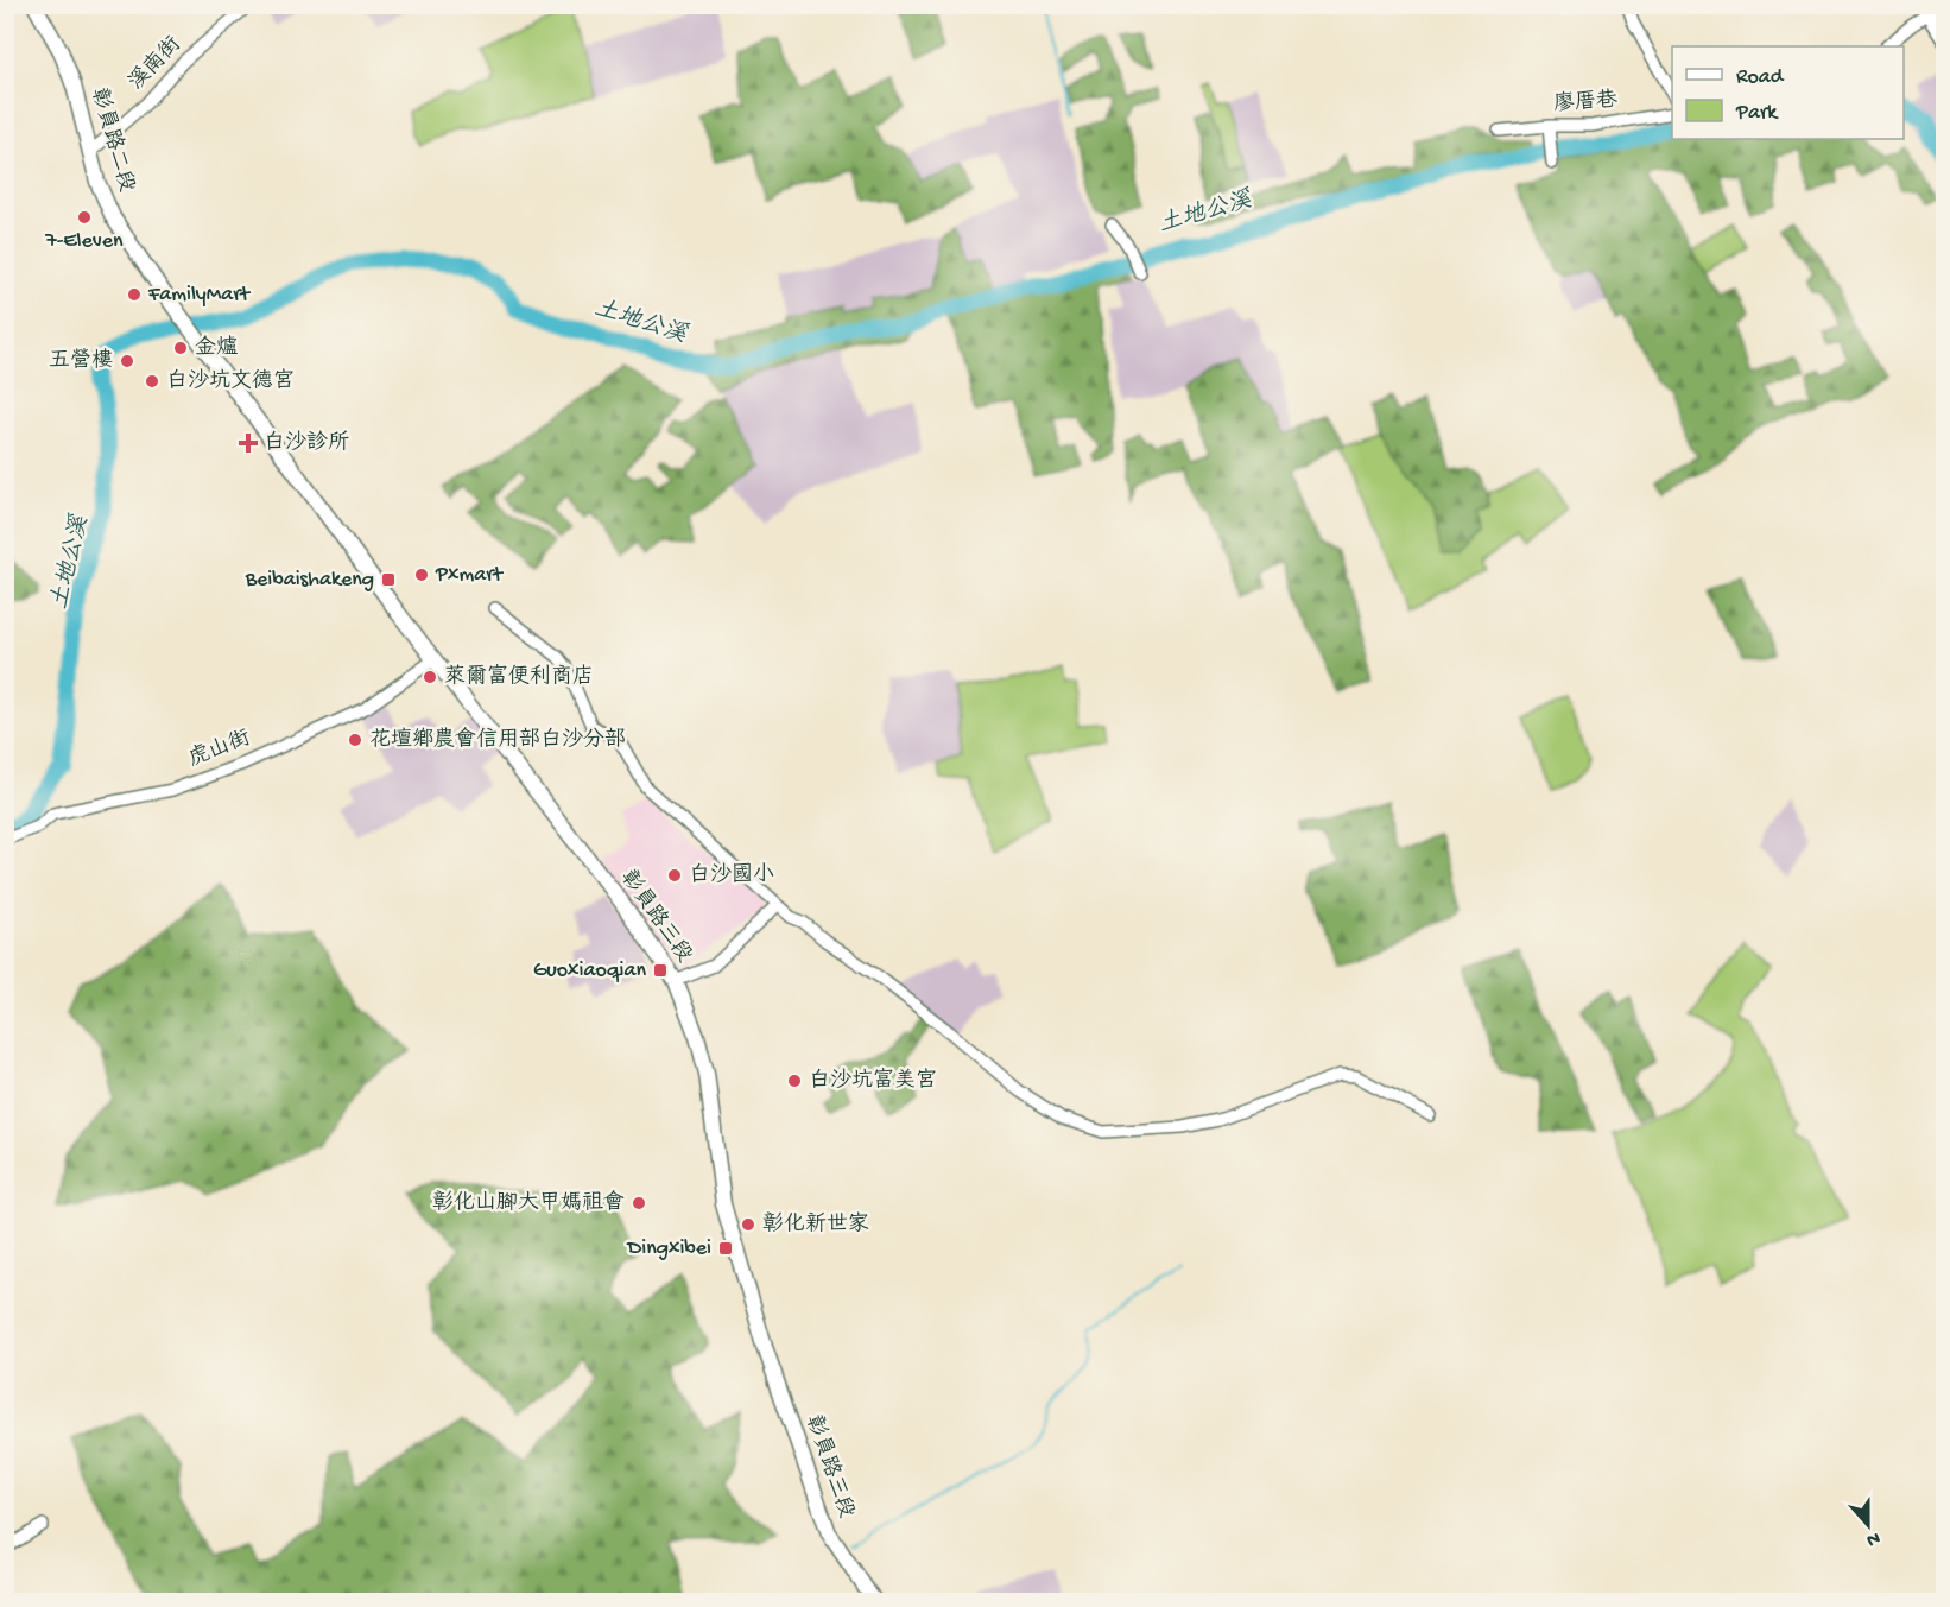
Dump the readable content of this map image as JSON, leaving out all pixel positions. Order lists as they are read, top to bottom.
{
  "streets": {
    "main road": ["彰員路二段", "彰員路三段"],
    "street": ["溪南街", "廖厝巷", "虎山街"]
  },
  "crossings": [
    ["溪南街", "彰員路二段"],
    ["彰員路二段", "彰員路三段"],
    ["虎山街", "彰員路三段"]
  ],
  "water": ["土地公溪"],
  "places": {
    "other": [
      "7-Eleven",
      "FamilyMart",
      "金爐",
      "五營樓",
      "白沙坑文德宮",
      "Pxmart",
      "萊爾富便利商店",
      "花壇鄉農會信用部白沙分部",
      "白沙國小",
      "白沙坑富美宮",
      "彰化山腳大甲媽祖會",
      "彰化新世家"
    ],
    "health": ["白沙診所"],
    "transit": ["Beibaishakeng", "Guoxiaoqian", "Dingxibei"]
  },
  "legend": ["Road", "Park"],
  "north": "bottom"
}
